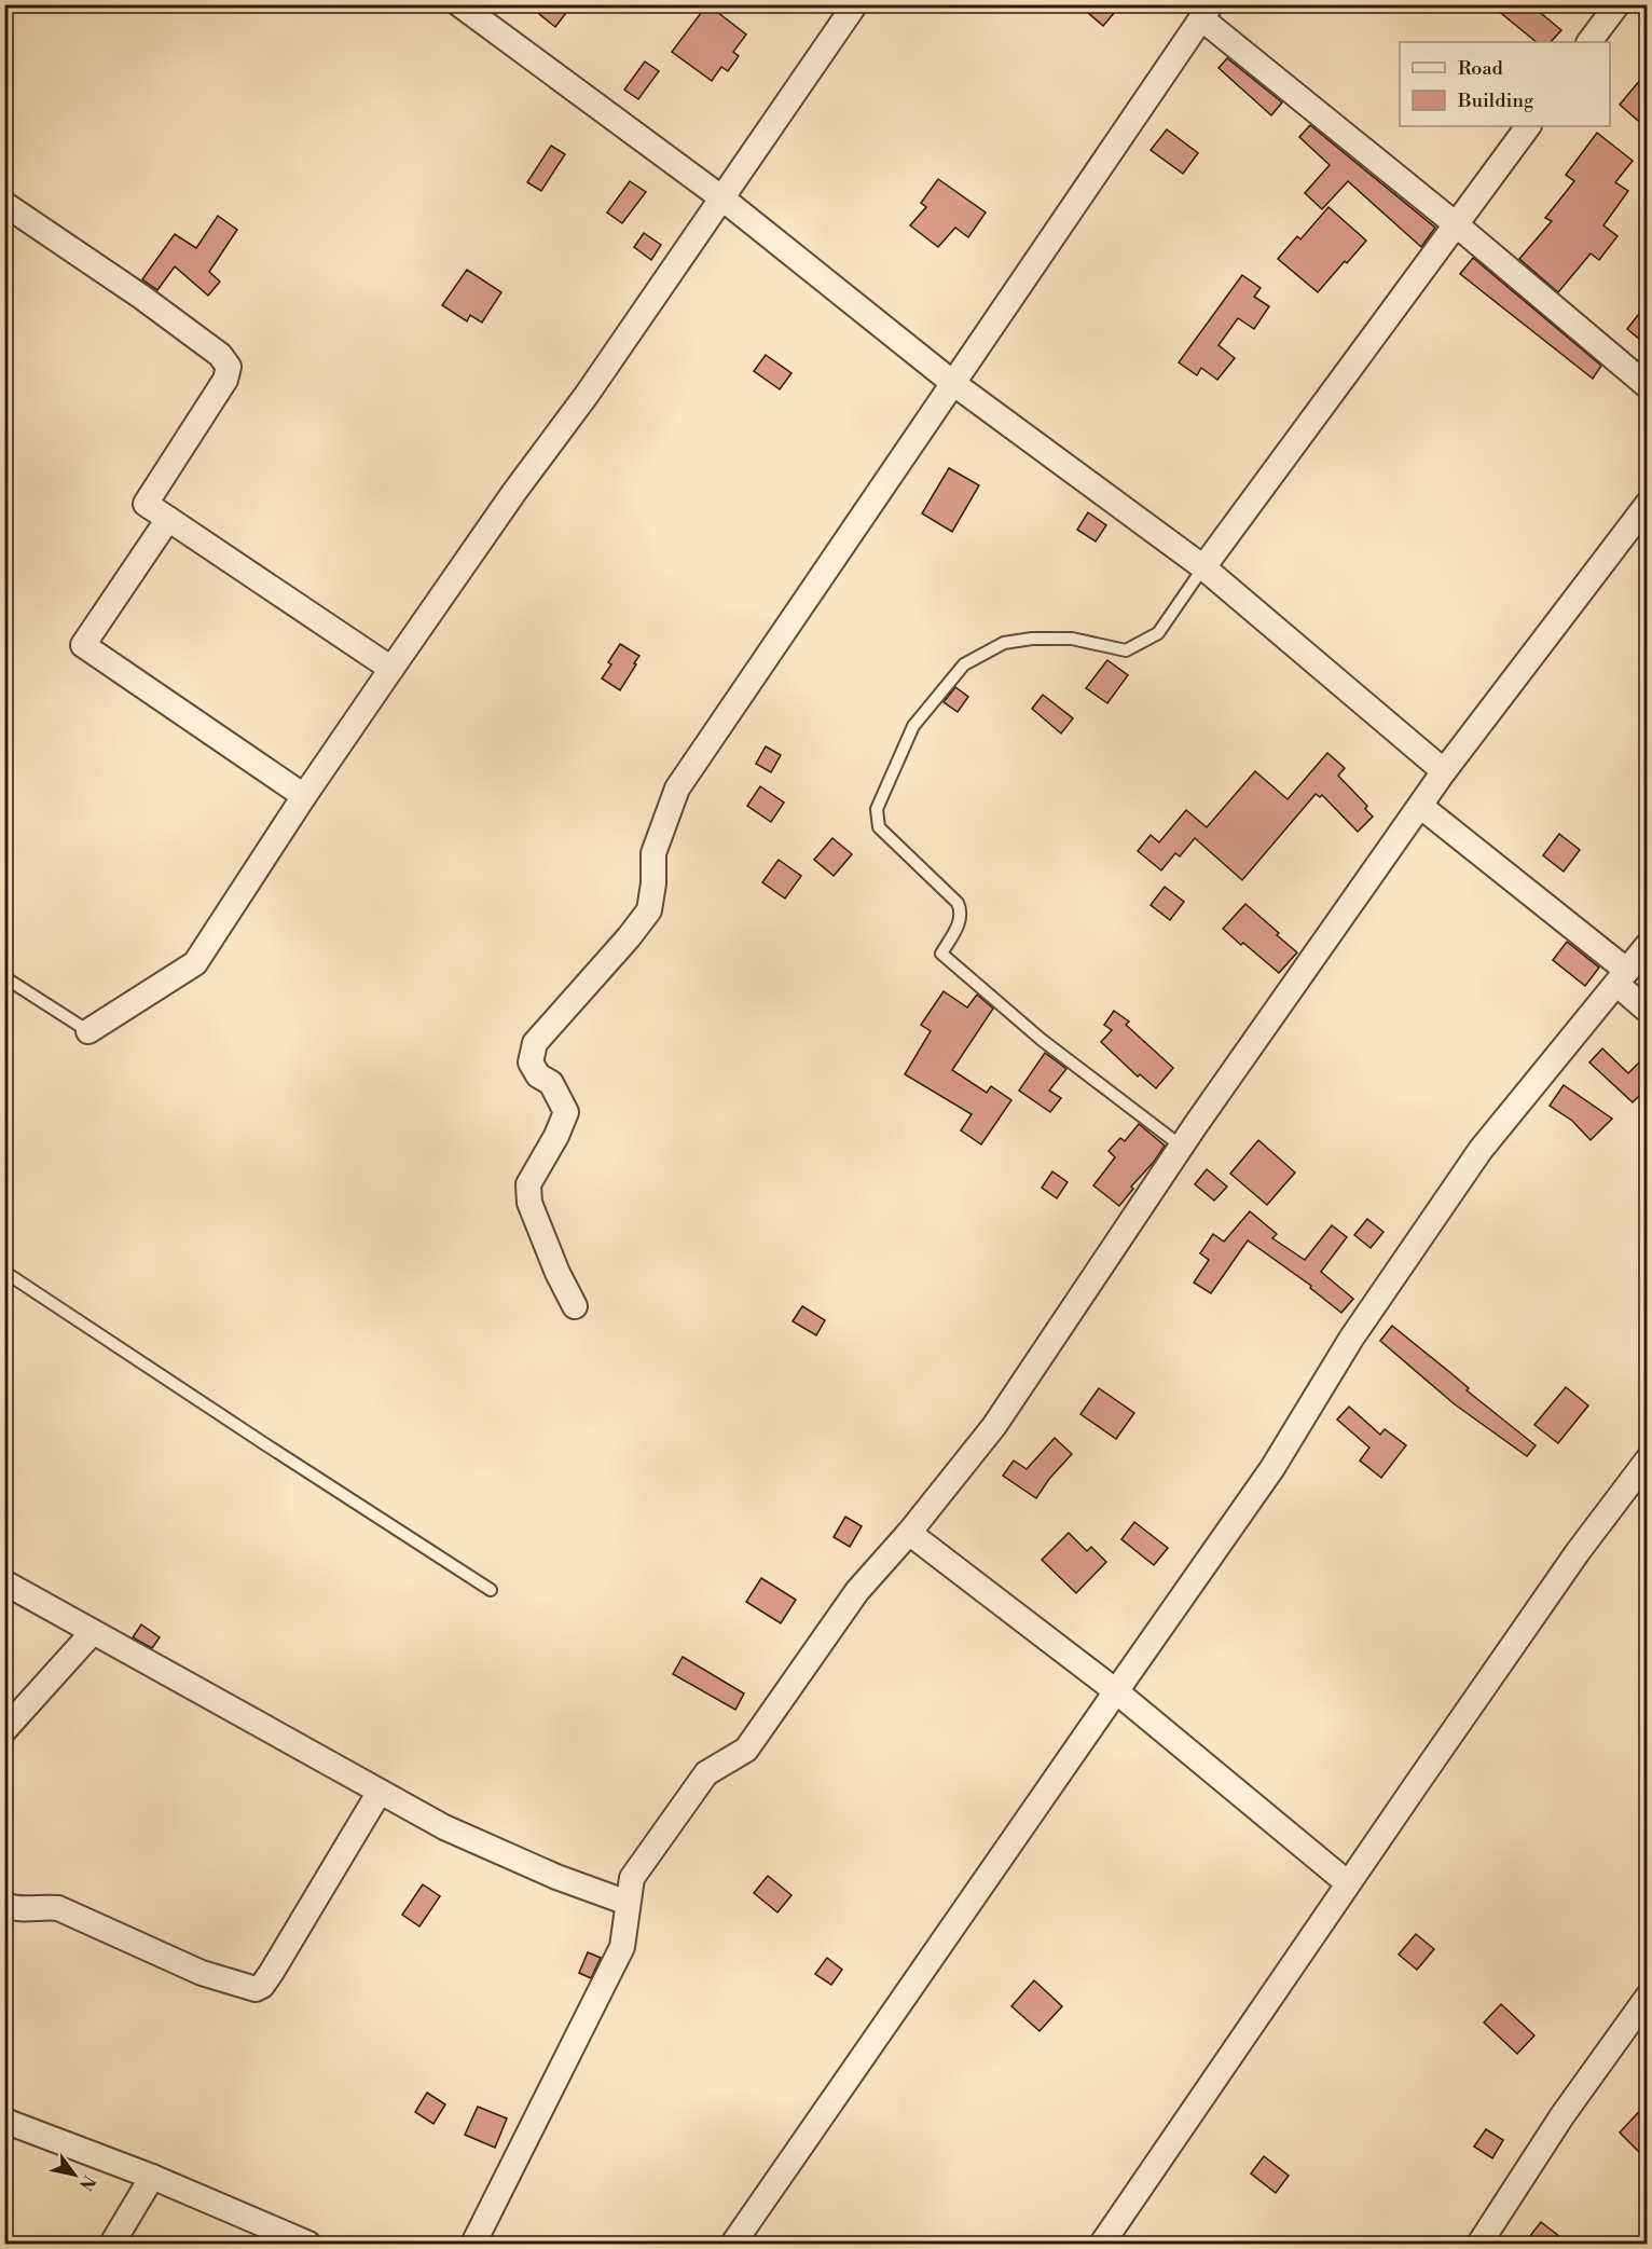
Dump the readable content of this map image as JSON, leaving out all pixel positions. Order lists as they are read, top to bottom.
{
  "legend": ["Road", "Building"],
  "north": "bottom right"
}
